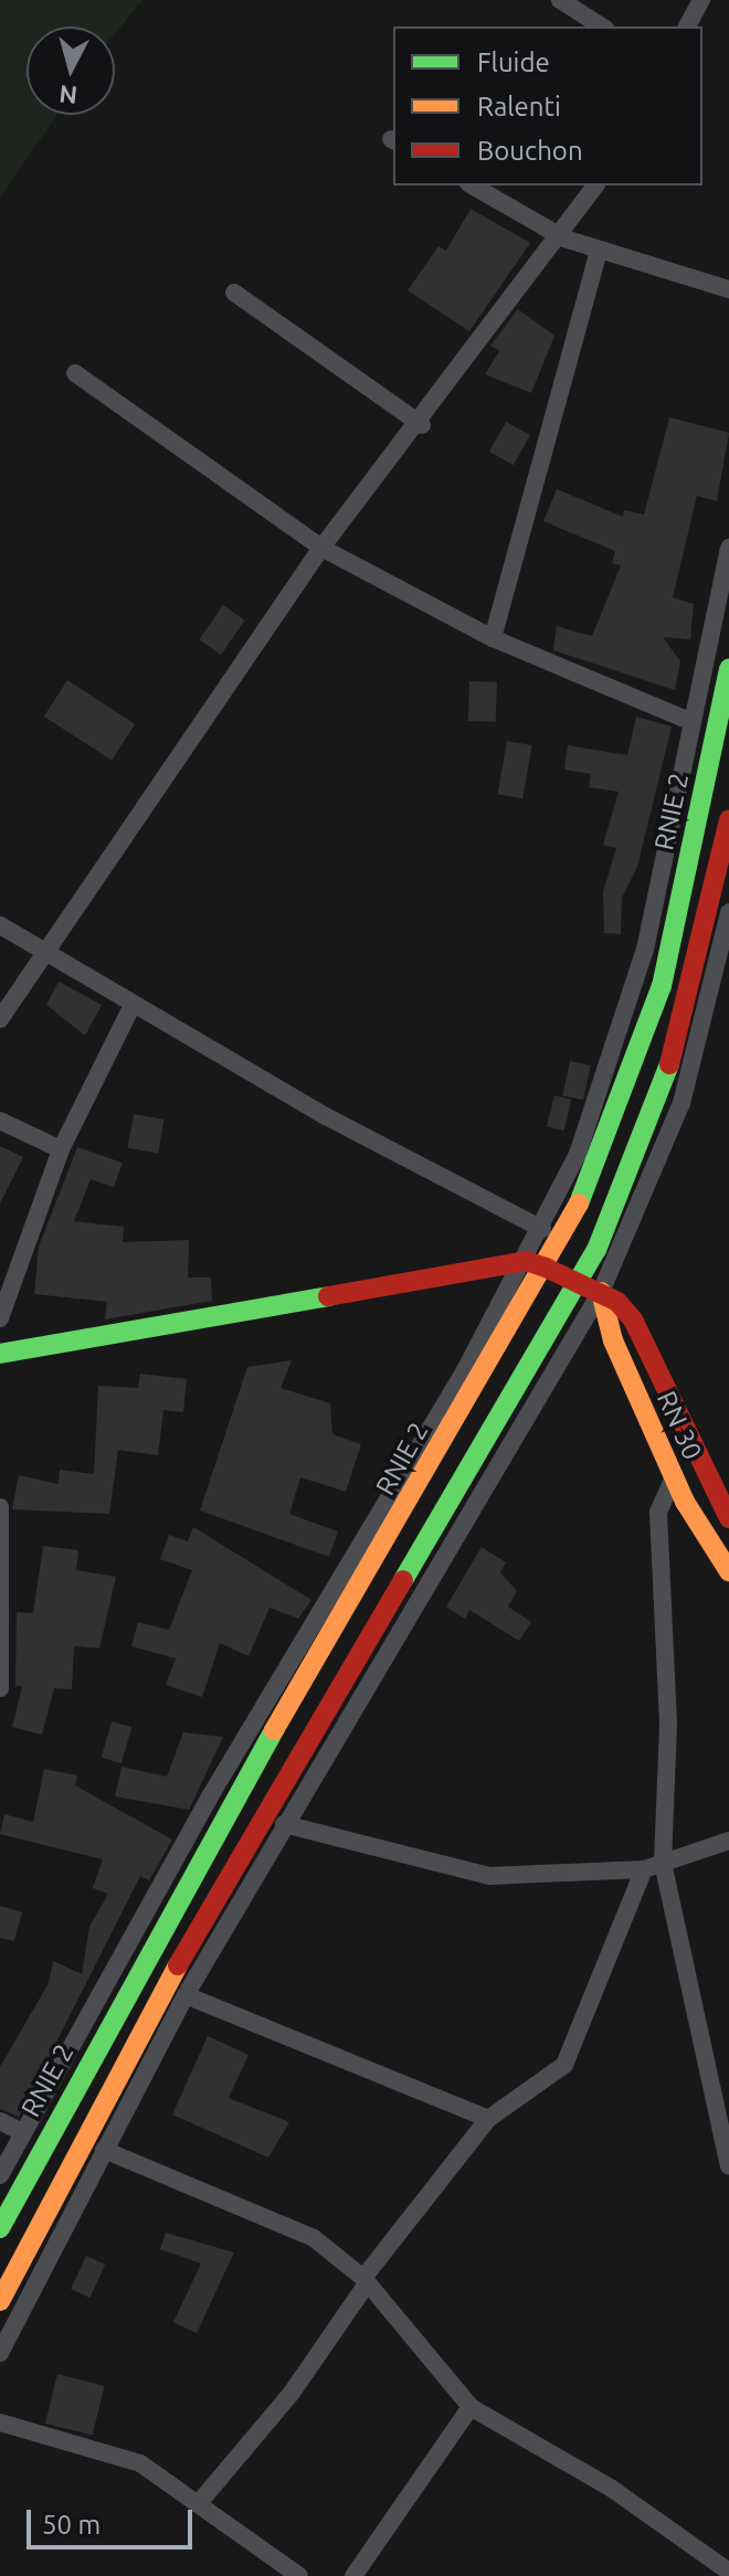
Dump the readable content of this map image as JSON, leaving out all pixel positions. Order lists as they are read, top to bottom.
{
  "streets": {
    "main road": ["RNIE 2", "RN 30"]
  },
  "legend": ["Fluide", "Ralenti", "Bouchon"],
  "scale_bar": "50 m",
  "north": "bottom"
}
